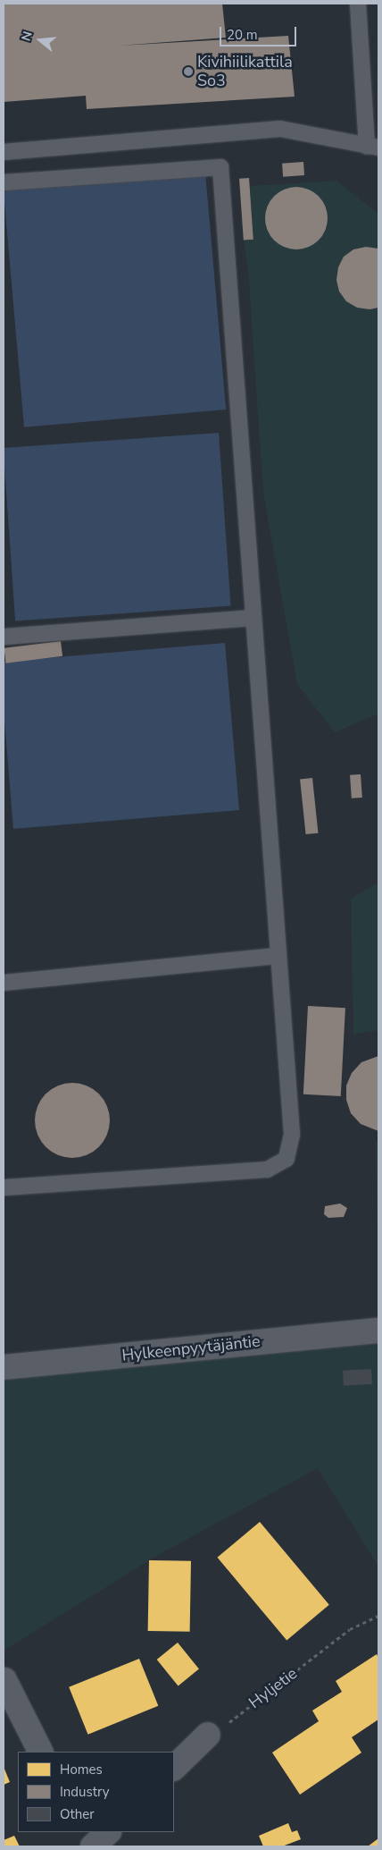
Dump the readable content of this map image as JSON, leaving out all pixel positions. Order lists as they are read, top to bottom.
{
  "streets": {
    "street": ["Hylkeenpyytäjäntie"],
    "path": ["Hyljetie"]
  },
  "places": ["Kivihiilikattila So3"],
  "legend": ["Homes", "Industry", "Other"],
  "scale_bar": "20 m",
  "north": "left"
}
